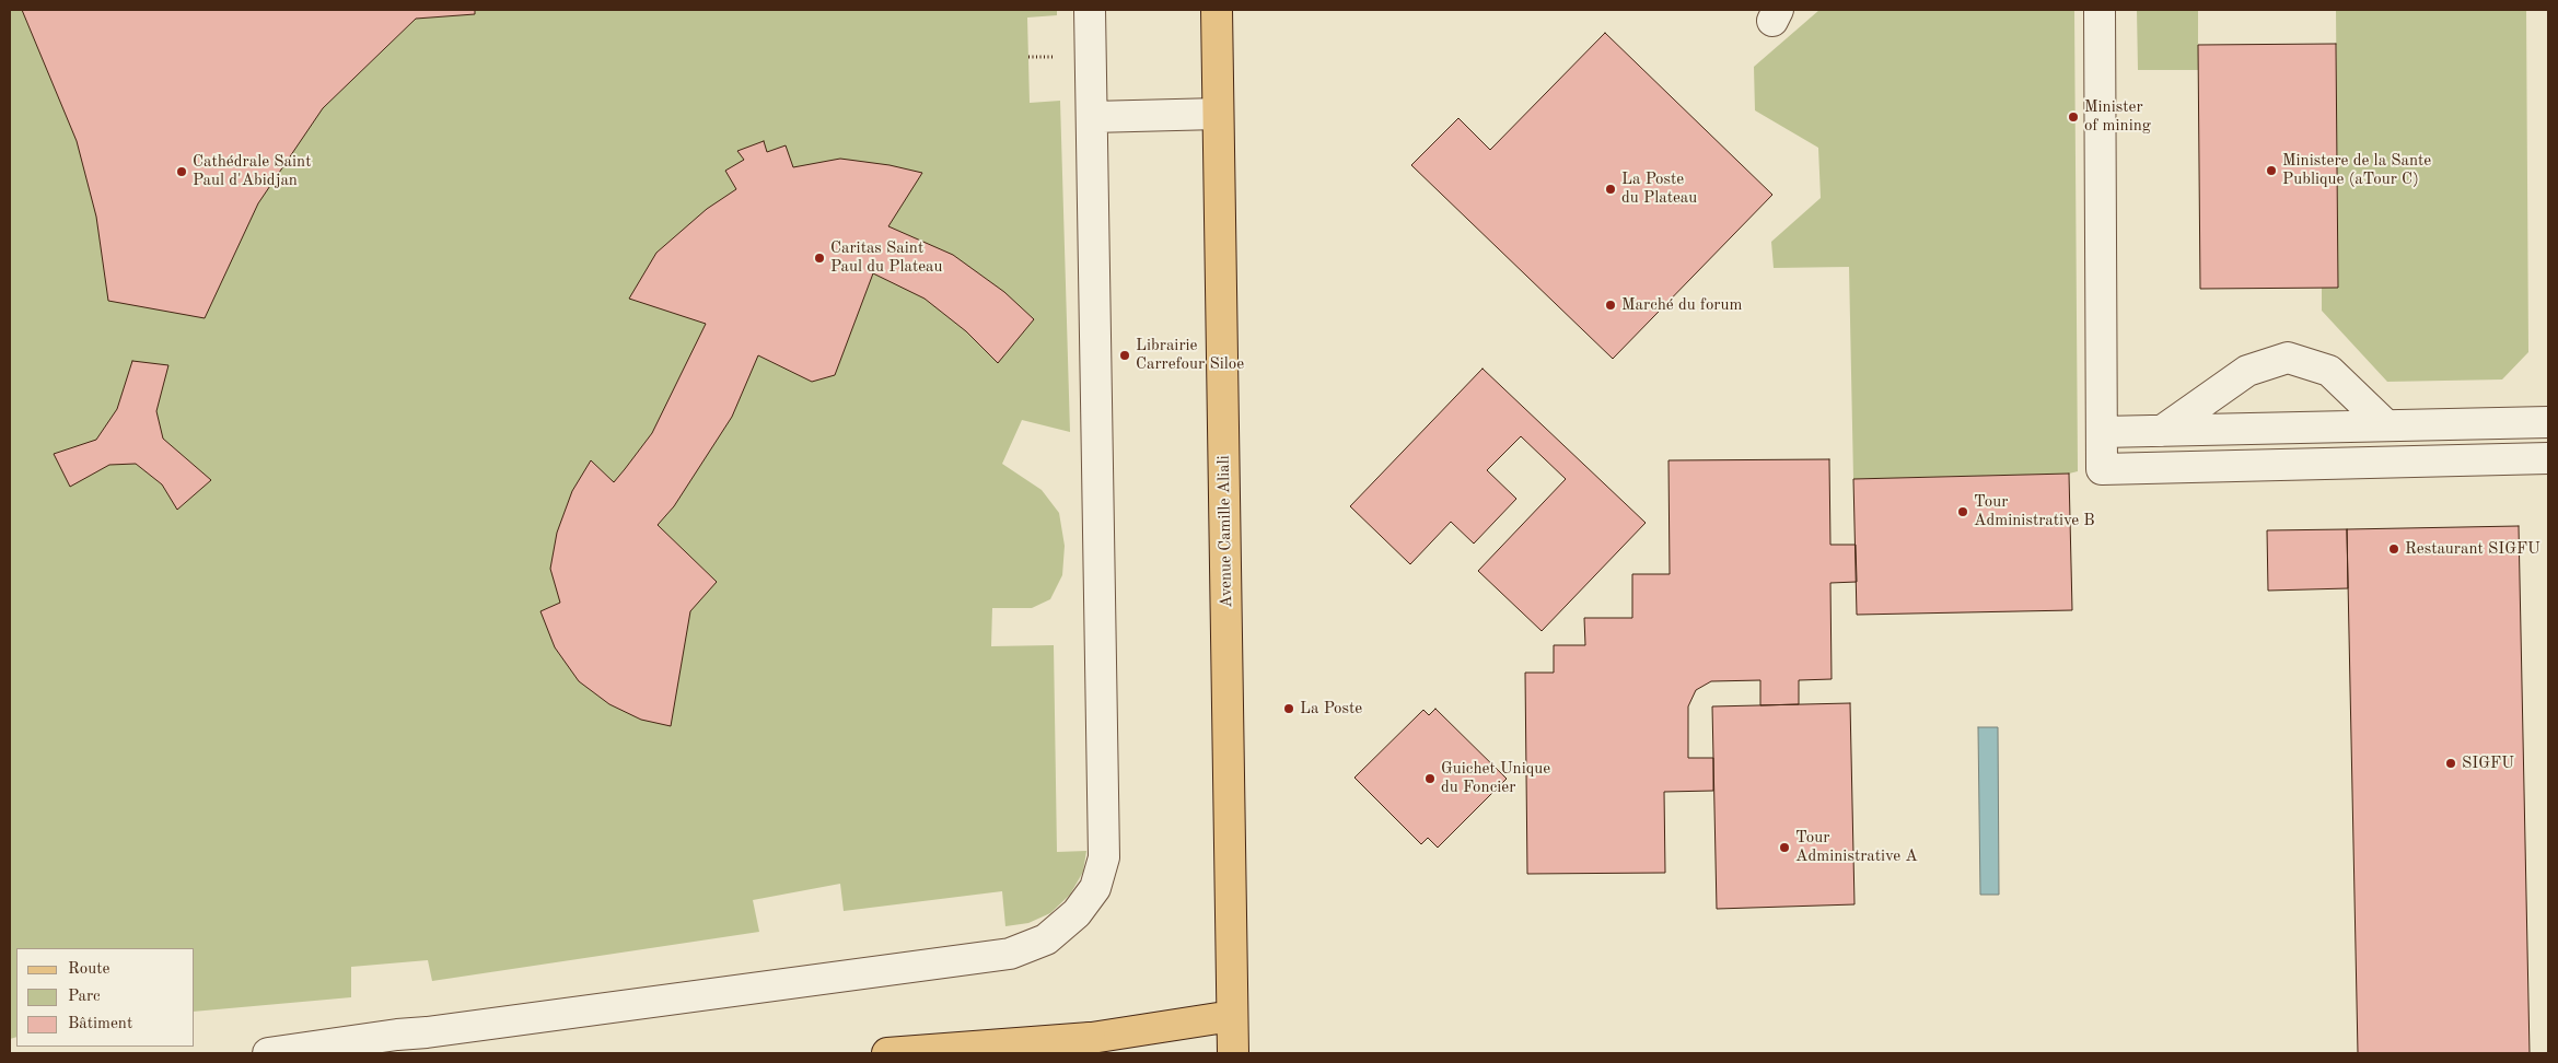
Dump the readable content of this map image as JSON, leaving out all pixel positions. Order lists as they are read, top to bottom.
{
  "streets": {
    "main road": ["Avenue Camille Aliali"]
  },
  "places": [
    "Minister of mining",
    "Ministere de la Sante Publique (aTour C)",
    "Cathédrale Saint Paul d'Abidjan",
    "La Poste du Plateau",
    "Caritas Saint Paul du Plateau",
    "Marché du forum",
    "Librairie Carrefour Siloe",
    "Tour Administrative B",
    "Restaurant SIGFU",
    "La Poste",
    "SIGFU",
    "Guichet Unique du Foncier",
    "Tour Administrative A"
  ],
  "legend": ["Route", "Parc", "Bâtiment"]
}
